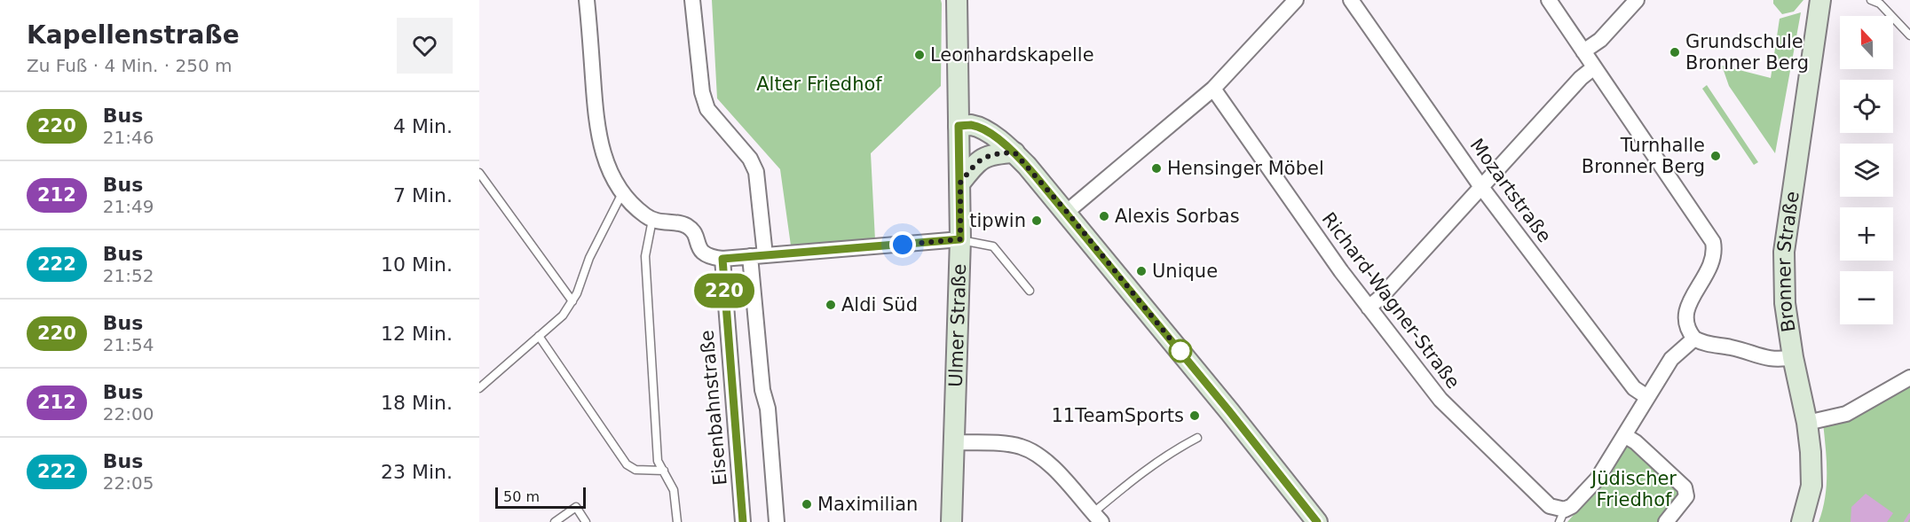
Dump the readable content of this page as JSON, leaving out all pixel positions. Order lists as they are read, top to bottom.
{
  "streets": {
    "street": [
      "Mozartstraße",
      "Bronner Straße",
      "Richard-Wagner-Straße",
      "Ulmer Straße",
      "Eisenbahnstraße"
    ]
  },
  "parks": ["Alter Friedhof", "Jüdischer Friedhof"],
  "places": [
    "Grundschule Bronner Berg",
    "Leonhardskapelle",
    "Turnhalle Bronner Berg",
    "Hensinger Möbel",
    "Alexis Sorbas",
    "tipwin",
    "Unique",
    "Aldi Süd",
    "11TeamSports",
    "Maximilian"
  ],
  "lines": ["bus line 220"],
  "scale_bar": "50 m",
  "north": "top",
  "page": {
    "heading": ["Kapellenstraße", "Zu Fuß · 4 Min. · 250 m"],
    "on_map": "220",
    "map_buttons": ["+", "−"],
    "list": [
      {
        "mark": "220",
        "name": "Bus",
        "note": "21:46",
        "value": "4 Min."
      },
      {
        "mark": "212",
        "name": "Bus",
        "note": "21:49",
        "value": "7 Min."
      },
      {
        "mark": "222",
        "name": "Bus",
        "note": "21:52",
        "value": "10 Min."
      },
      {
        "mark": "220",
        "name": "Bus",
        "note": "21:54",
        "value": "12 Min."
      },
      {
        "mark": "212",
        "name": "Bus",
        "note": "22:00",
        "value": "18 Min."
      },
      {
        "mark": "222",
        "name": "Bus",
        "note": "22:05",
        "value": "23 Min."
      }
    ],
    "scale": "50 m"
  }
}
